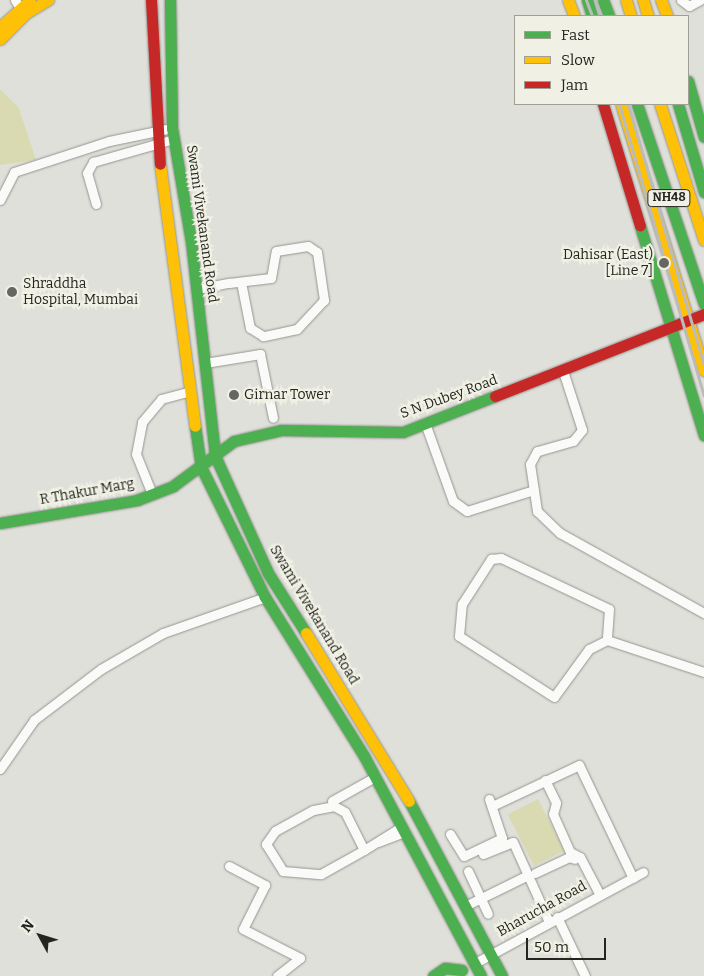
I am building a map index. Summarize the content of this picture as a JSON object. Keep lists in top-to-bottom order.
{
  "streets": {
    "main road": [
      "NH48",
      "Swami Vivekanand Road",
      "S N Dubey Road",
      "R Thakur Marg",
      "Bharucha Road"
    ]
  },
  "crossings": [
    ["Swami Vivekanand Road", "S N Dubey Road"],
    ["Swami Vivekanand Road", "Bharucha Road"],
    ["S N Dubey Road", "R Thakur Marg"]
  ],
  "places": ["Dahisar (East) [Line 7]", "Shraddha Hospital, Mumbai", "Girnar Tower"],
  "legend": ["Fast", "Slow", "Jam"],
  "scale_bar": "50 m",
  "north": "top left"
}
